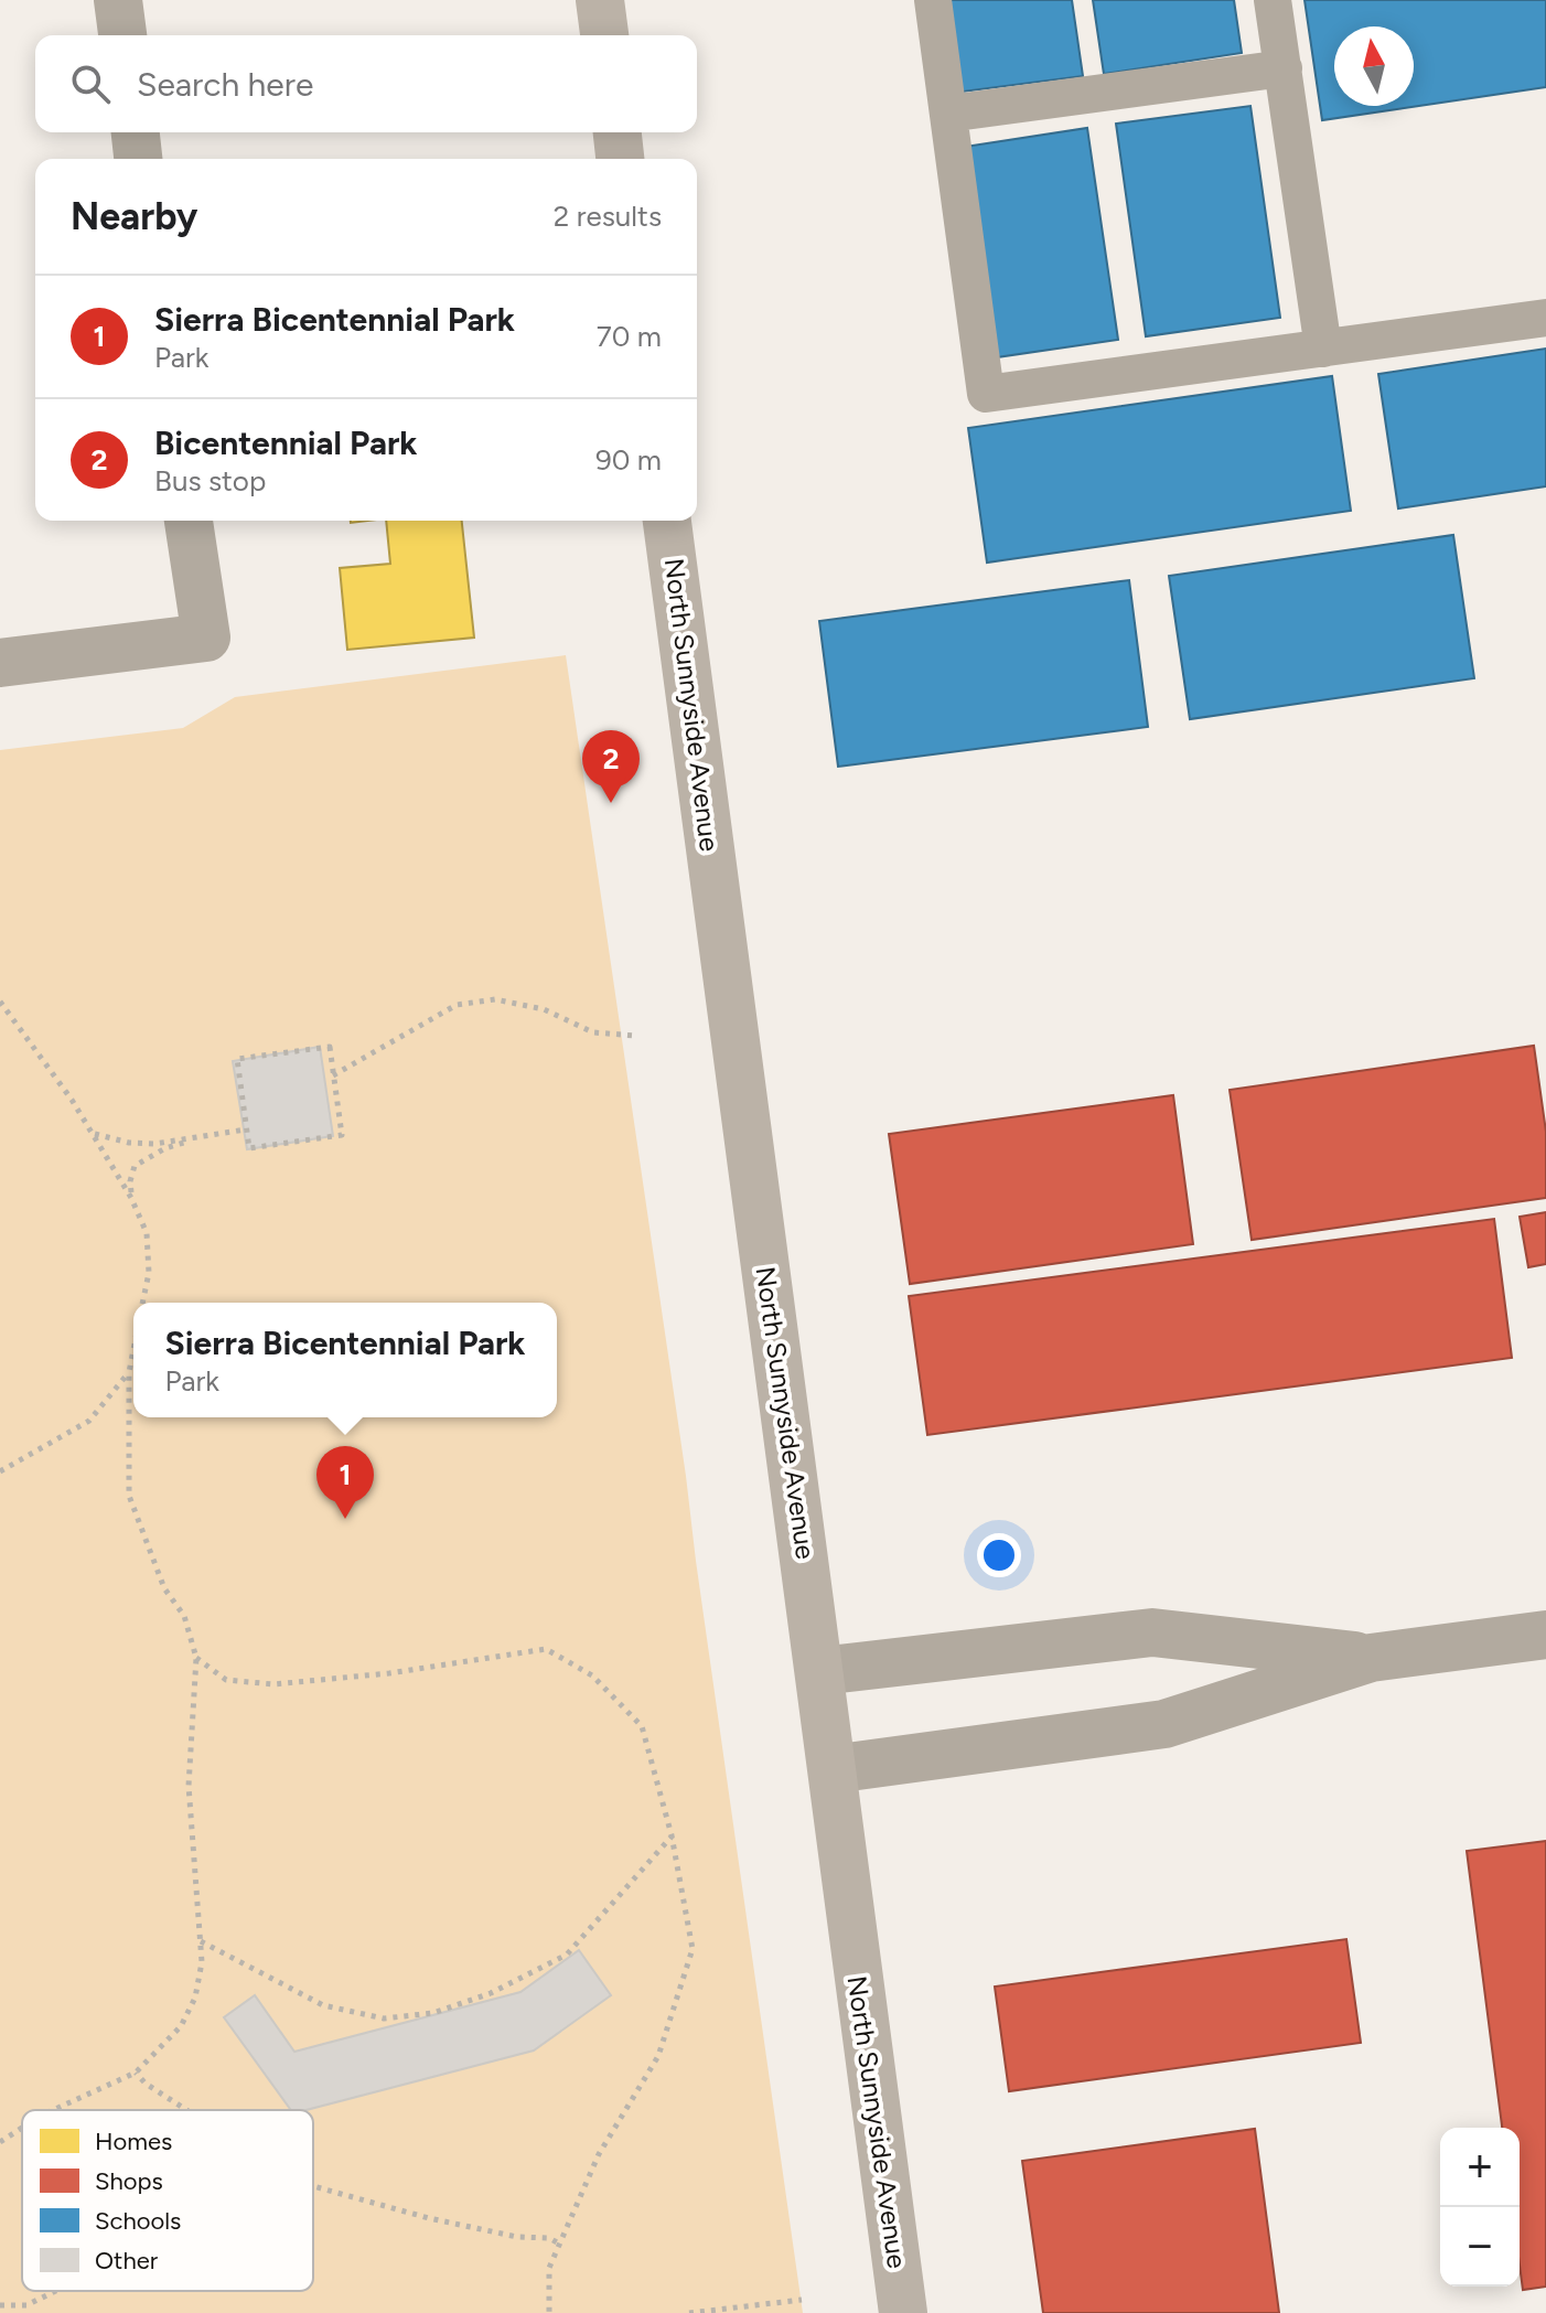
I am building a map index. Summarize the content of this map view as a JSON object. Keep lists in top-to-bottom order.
{
  "streets": {
    "main road": ["North Sunnyside Avenue"]
  },
  "legend": [
    "Homes",
    "Shops",
    "Schools",
    "Other"
  ],
  "north": "top",
  "page": {
    "search": "Search here",
    "heading": ["Nearby", "2 results"],
    "list": [
      {
        "mark": "1",
        "name": "Sierra Bicentennial Park",
        "note": "Park",
        "value": "70 m"
      },
      {
        "mark": "2",
        "name": "Bicentennial Park",
        "note": "Bus stop",
        "value": "90 m"
      }
    ],
    "pins": ["2", "1"],
    "popup": ["Sierra Bicentennial Park", "Park"],
    "map_buttons": ["+", "−"]
  }
}
